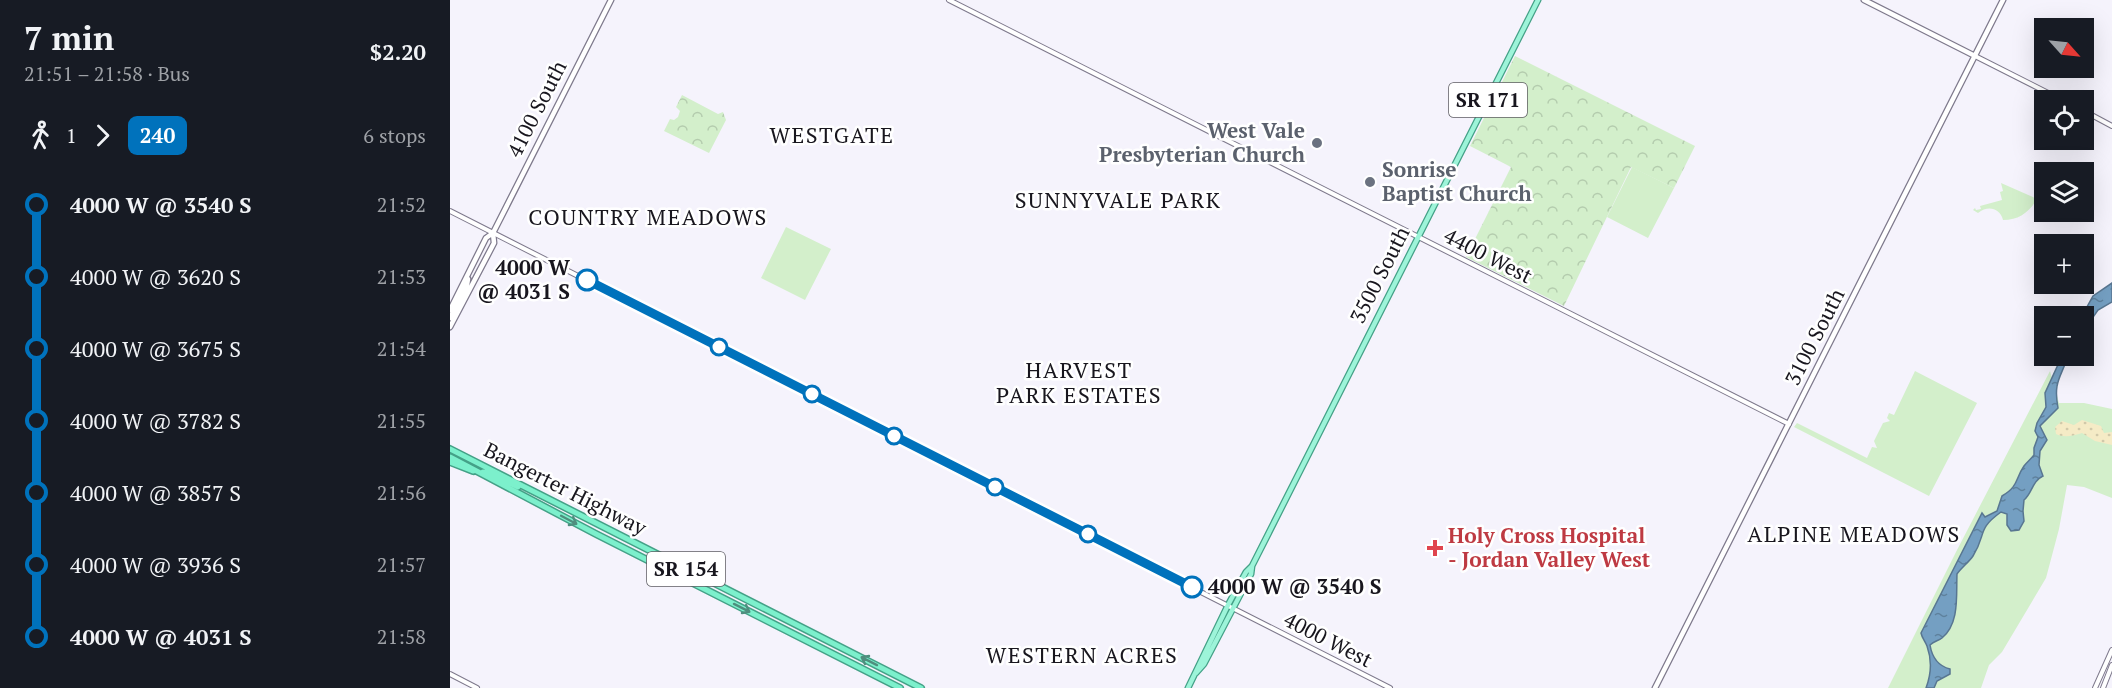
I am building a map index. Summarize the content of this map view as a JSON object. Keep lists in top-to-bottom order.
{
  "streets": {
    "highway": ["Bangerter Highway", "SR 154"],
    "main road": [
      "SR 171",
      "4100 South",
      "3500 South",
      "3100 South"
    ],
    "street": ["4400 West", "4000 West"]
  },
  "crossings": [
    ["4100 South", "4000 West"],
    ["4400 West", "3500 South"],
    ["4400 West", "3100 South"],
    ["3500 South", "4000 West"]
  ],
  "districts": [
    "WESTGATE",
    "SUNNYVALE PARK",
    "COUNTRY MEADOWS",
    "HARVEST PARK ESTATES",
    "ALPINE MEADOWS",
    "WESTERN ACRES"
  ],
  "places": {
    "other": [
      "West Vale Presbyterian Church",
      "Sonrise Baptist Church",
      "4000 W @ 4031 S",
      "4000 W @ 3540 S"
    ],
    "health": ["Holy Cross Hospital - Jordan Valley West"]
  },
  "lines": ["bus line 240"],
  "north": "bottom right",
  "page": {
    "heading": ["7 min", "21:51 – 21:58 · Bus", "$2.20"],
    "map_buttons": ["+", "−"],
    "legs": ["1", "240", "6 stops"],
    "list": [
      {
        "name": "4000 W @ 3540 S",
        "value": "21:52"
      },
      {
        "name": "4000 W @ 3620 S",
        "value": "21:53"
      },
      {
        "name": "4000 W @ 3675 S",
        "value": "21:54"
      },
      {
        "name": "4000 W @ 3782 S",
        "value": "21:55"
      },
      {
        "name": "4000 W @ 3857 S",
        "value": "21:56"
      },
      {
        "name": "4000 W @ 3936 S",
        "value": "21:57"
      },
      {
        "name": "4000 W @ 4031 S",
        "value": "21:58"
      }
    ]
  }
}
